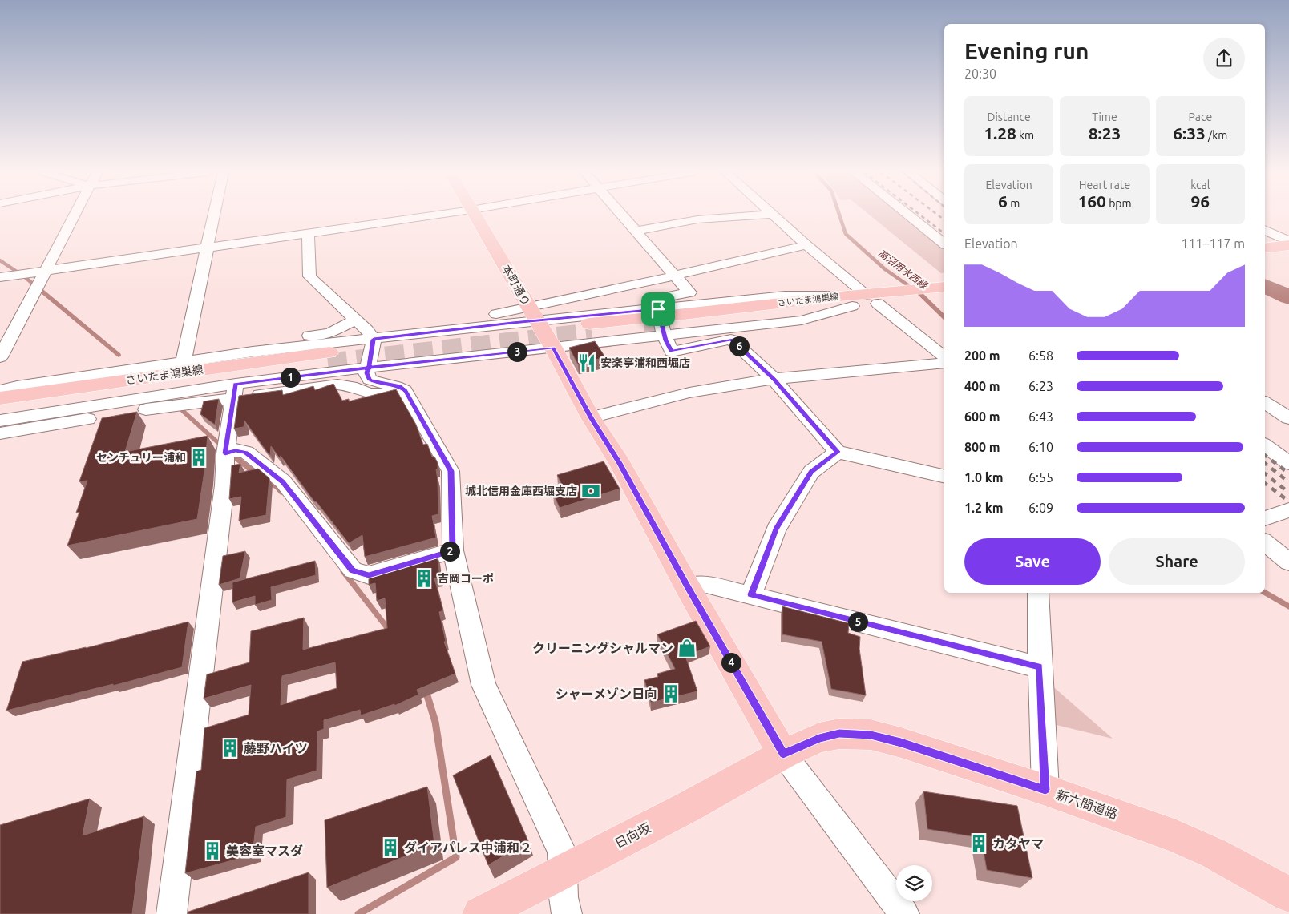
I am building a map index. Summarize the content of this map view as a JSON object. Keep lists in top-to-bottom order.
{
  "streets": {
    "main road": [
      "本町通り",
      "さいたま鴻巣線",
      "新六間道路",
      "日向坂"
    ]
  },
  "crossings": [
    ["本町通り", "新六間道路"],
    ["本町通り", "日向坂"],
    ["新六間道路", "日向坂"]
  ],
  "water": ["高沼用水西縁"],
  "places": {
    "restaurant": ["安楽亭浦和西堀店"],
    "building": [
      "センチュリー浦和",
      "吉岡コーポ",
      "シャーメゾン日向",
      "藤野ハイツ",
      "カタヤマ",
      "ダイアパレス中浦和２",
      "美容室マスダ"
    ],
    "bank": ["城北信用金庫西堀支店"],
    "shop": ["クリーニングシャルマン"]
  },
  "page": {
    "heading": ["Evening run", "20:30"],
    "stats": [
      ["Distance", "1.28 km"],
      ["Time", "8:23"],
      ["Pace", "6:33 /km"],
      ["Elevation", "6 m"],
      ["Heart rate", "160 bpm"],
      ["kcal", "96"]
    ],
    "chart": ["Elevation", "111–117 m"],
    "pins": [
      "6",
      "3",
      "1",
      "2",
      "5",
      "4"
    ],
    "list": [
      {
        "name": "200 m",
        "note": "6:58"
      },
      {
        "name": "400 m",
        "note": "6:23"
      },
      {
        "name": "600 m",
        "note": "6:43"
      },
      {
        "name": "800 m",
        "note": "6:10"
      },
      {
        "name": "1.0 km",
        "note": "6:55"
      },
      {
        "name": "1.2 km",
        "note": "6:09"
      }
    ],
    "buttons": ["Save", "Share"]
  }
}
